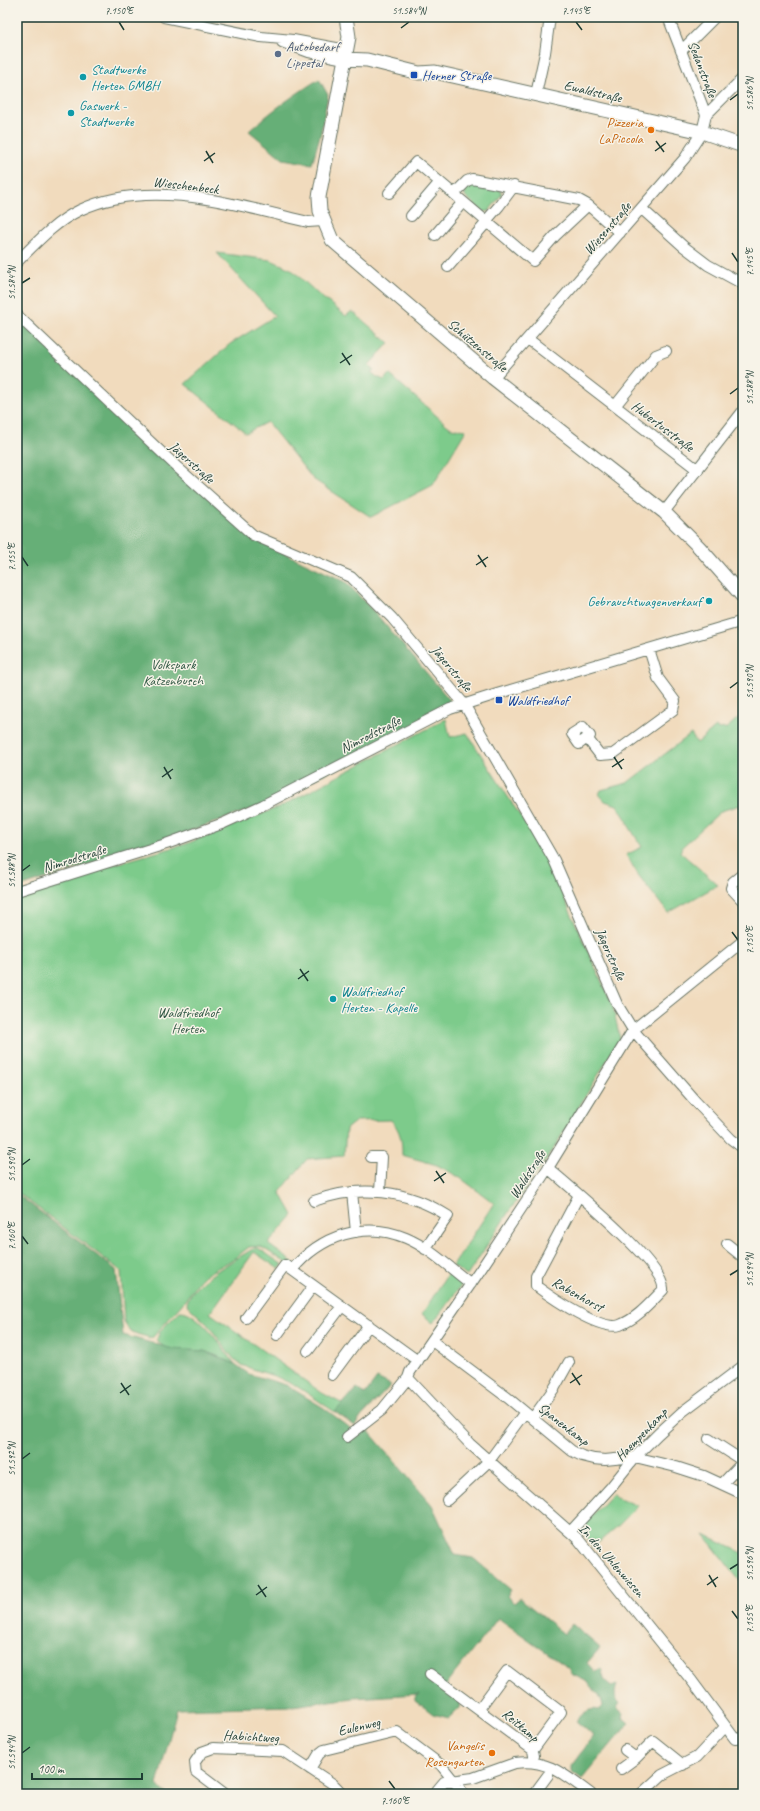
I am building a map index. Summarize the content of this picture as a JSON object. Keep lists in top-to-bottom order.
{
  "streets": {
    "main road": ["Ewaldstraße", "Schützenstraße"],
    "street": [
      "Sedanstraße",
      "Wieschenbeck",
      "Wiesenstraße",
      "Hubertusstraße",
      "Jägerstraße",
      "Nimrodstraße",
      "Waldstraße",
      "Rabenhorst",
      "Spanenkamp",
      "Haempenkamp",
      "In den Uhlenwiesen",
      "Reitkamp",
      "Eulenweg",
      "Habichtweg"
    ]
  },
  "crossings": [
    ["Sedanstraße", "Ewaldstraße"],
    ["Sedanstraße", "Wiesenstraße"],
    ["Ewaldstraße", "Wiesenstraße"],
    ["Ewaldstraße", "Schützenstraße"],
    ["Wieschenbeck", "Schützenstraße"],
    ["Wiesenstraße", "Schützenstraße"],
    ["Jägerstraße", "Nimrodstraße"],
    ["Jägerstraße", "Waldstraße"],
    ["Waldstraße", "Rabenhorst"],
    ["Waldstraße", "Spanenkamp"],
    ["Waldstraße", "In den Uhlenwiesen"],
    ["Spanenkamp", "Haempenkamp"],
    ["Haempenkamp", "In den Uhlenwiesen"],
    ["Eulenweg", "Habichtweg"]
  ],
  "parks": ["Volkspark Katzenbusch", "Waldfriedhof Herten"],
  "places": {
    "other": [
      "Autobedarf Lippetal",
      "Stadtwerke Herten GMBH",
      "Gaswerk - Stadtwerke",
      "Pizzeria LaPiccola",
      "Gebrauchtwagenverkauf",
      "Waldfriedhof Herten - Kapelle",
      "Vangelis Rosengarten"
    ],
    "transit": ["Herner Straße", "Waldfriedhof"]
  },
  "scale_bar": "100 m",
  "coordinates": [
    "7.150°E",
    "51.584°N",
    "7.145°E",
    "51.586°N",
    "51.588°N",
    "7.155°E",
    "51.590°N",
    "7.160°E",
    "51.594°N",
    "51.592°N",
    "51.596°N"
  ]
}
